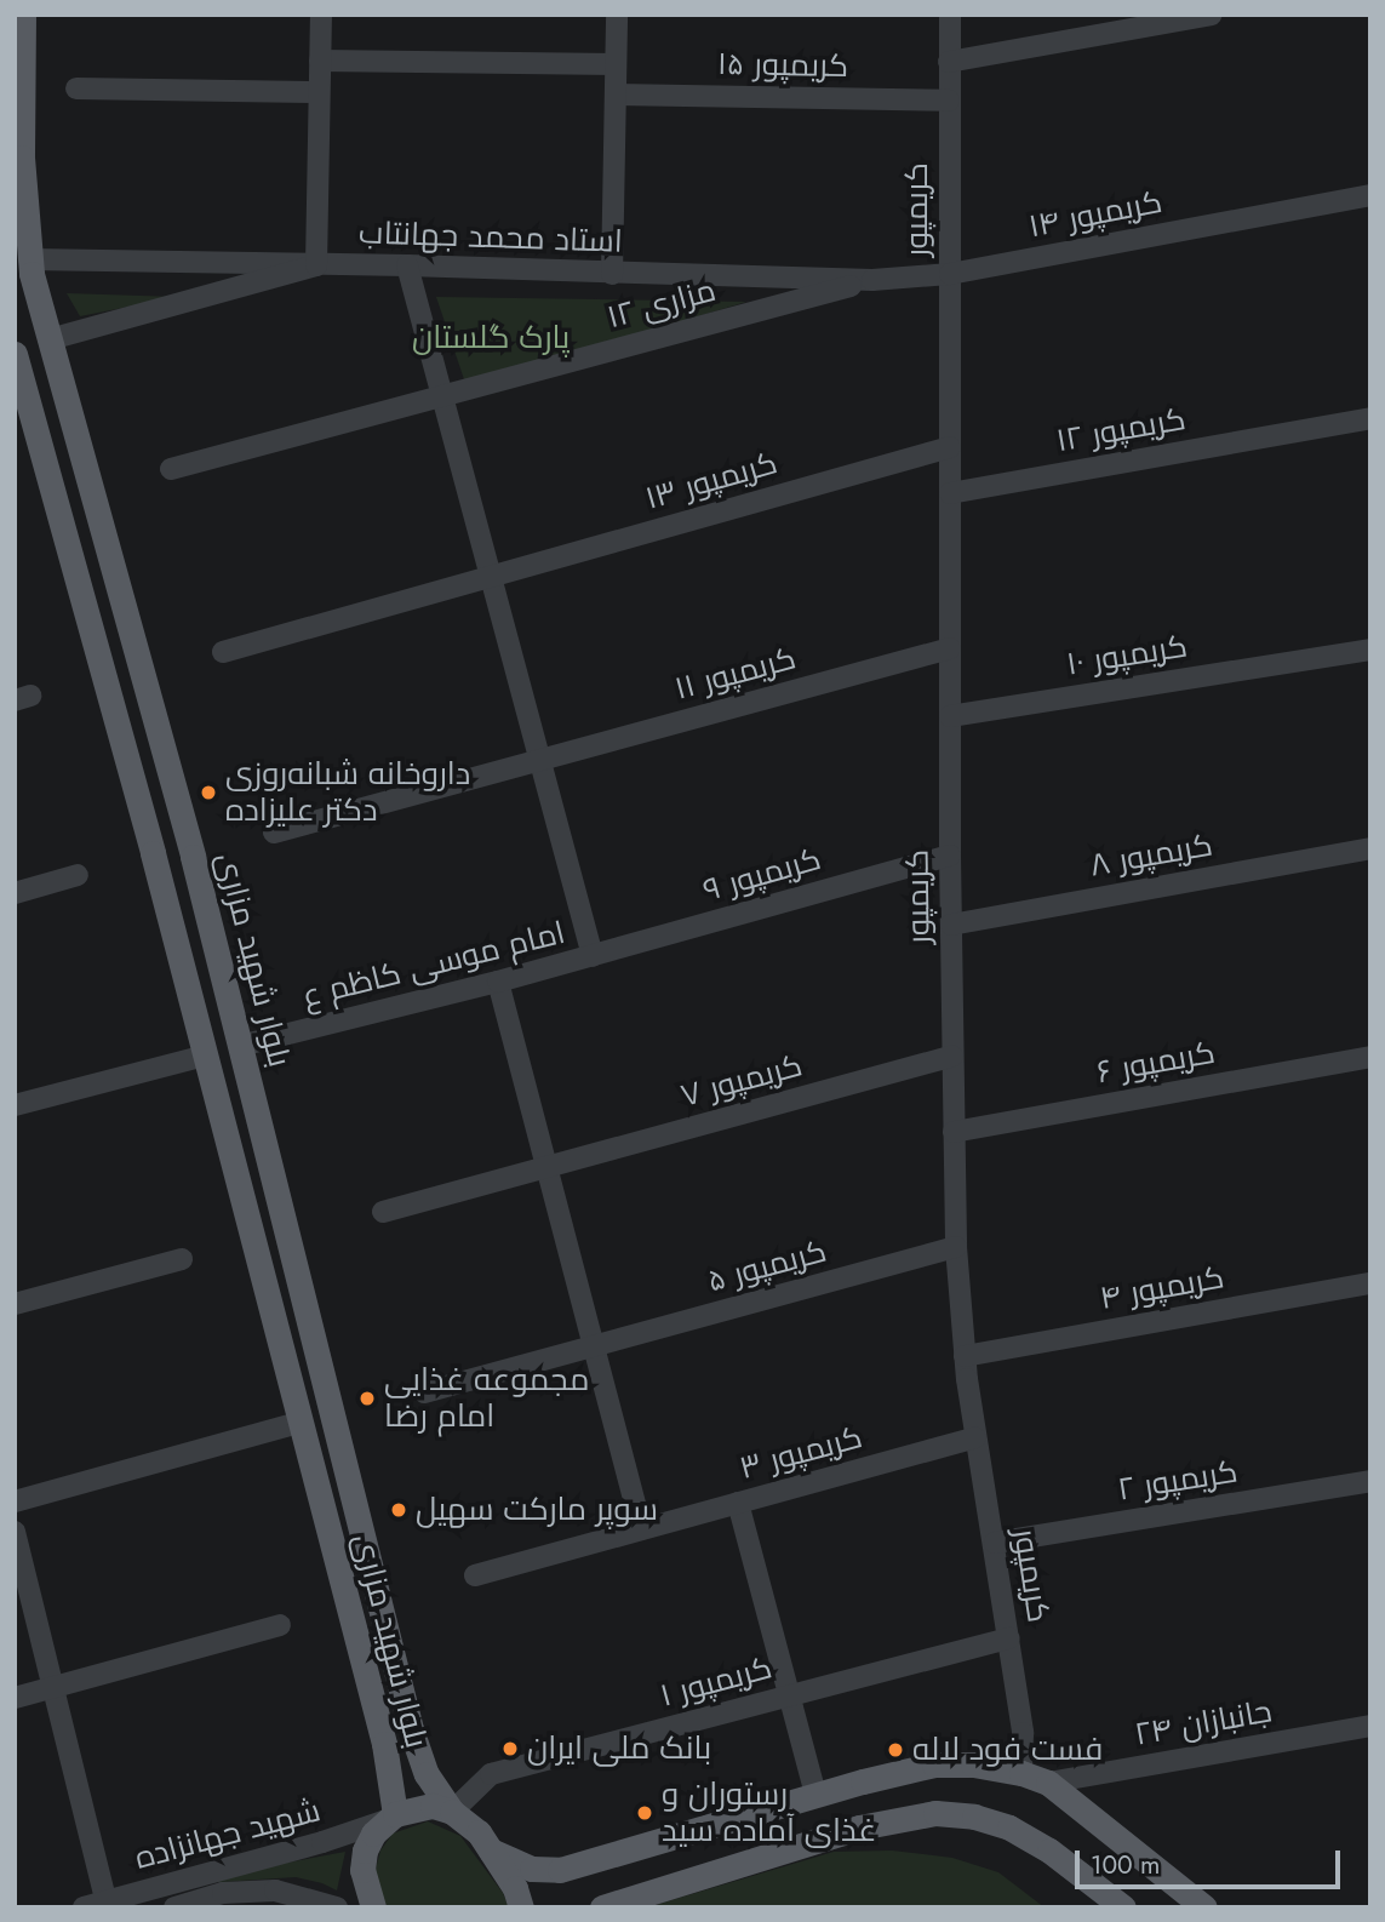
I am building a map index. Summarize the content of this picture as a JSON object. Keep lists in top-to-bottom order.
{
  "streets": {
    "main road": ["بلوار شهید مزاری"],
    "street": [
      "کریمپور ۱۵",
      "کریمپور",
      "کریمپور ۱۴",
      "استاد محمد جهانتاب",
      "مزاری ۱۲",
      "کریمپور ۱۲",
      "کریمپور ۱۳",
      "کریمپور ۱۰",
      "کریمپور ۱۱",
      "کریمپور ۸",
      "کریمپور ۹",
      "امام موسی کاظم ع",
      "کریمپور ۶",
      "کریمپور ۷",
      "کریمپور ۵",
      "کریمپور ۴",
      "کریمپور ۳",
      "کریمپور ۲",
      "کریمپور ۱",
      "جانبازان ۲۴",
      "شهید جهانزاده"
    ]
  },
  "crossings": [
    ["کریمپور ۱۵", "کریمپور"],
    ["کریمپور", "کریمپور ۱۴"],
    ["کریمپور", "استاد محمد جهانتاب"],
    ["کریمپور", "کریمپور ۱۲"],
    ["کریمپور", "کریمپور ۱۳"],
    ["کریمپور", "کریمپور ۱۰"],
    ["کریمپور", "کریمپور ۱۱"],
    ["کریمپور", "کریمپور ۸"],
    ["کریمپور", "کریمپور ۹"],
    ["کریمپور", "کریمپور ۶"],
    ["کریمپور", "کریمپور ۷"],
    ["کریمپور", "کریمپور ۵"],
    ["کریمپور", "کریمپور ۴"],
    ["کریمپور", "کریمپور ۳"],
    ["کریمپور", "کریمپور ۲"],
    ["کریمپور", "کریمپور ۱"],
    ["کریمپور ۱۴", "استاد محمد جهانتاب"],
    ["استاد محمد جهانتاب", "مزاری ۱۲"],
    ["استاد محمد جهانتاب", "بلوار شهید مزاری"],
    ["کریمپور ۹", "امام موسی کاظم ع"],
    ["بلوار شهید مزاری", "امام موسی کاظم ع"],
    ["بلوار شهید مزاری", "کریمپور ۱"],
    ["بلوار شهید مزاری", "شهید جهانزاده"]
  ],
  "parks": ["پارک گلستان"],
  "places": [
    "داروخانه شبانه‌روزی دکتر علیزاده",
    "مجموعه غذایی امام رضا",
    "سوپر مارکت سهیل",
    "بانک ملی ایران",
    "فست فود لاله",
    "رستوران و غذای آماده سید"
  ],
  "scale_bar": "100 m"
}
